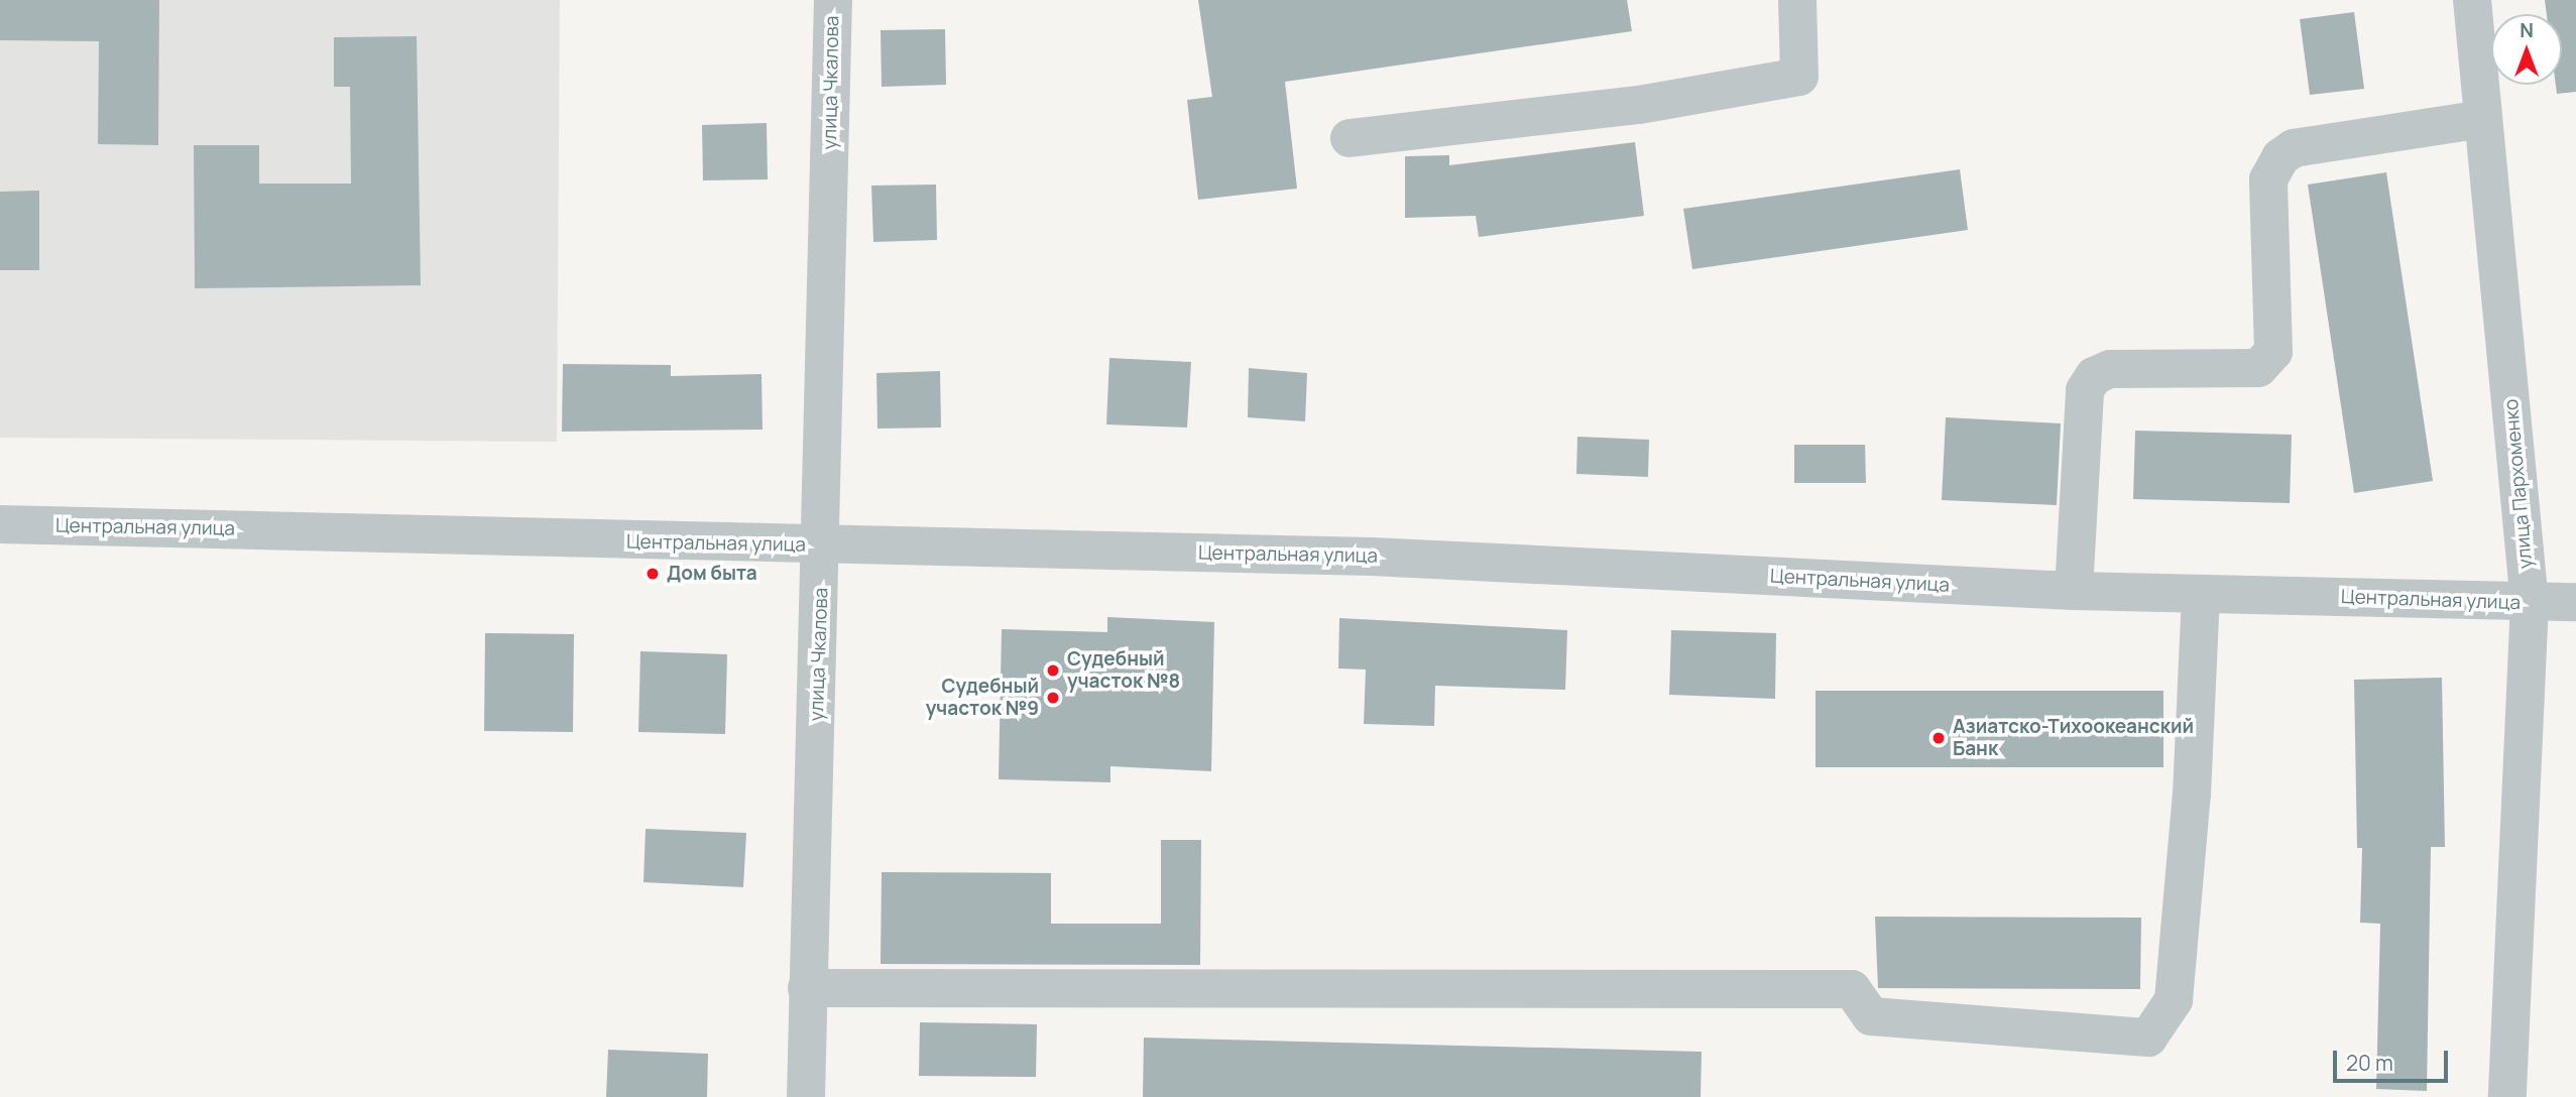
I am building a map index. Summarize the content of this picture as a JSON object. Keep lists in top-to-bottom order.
{
  "streets": {
    "street": ["улица Чкалова", "улица Пархоменко", "Центральная улица"]
  },
  "crossings": [
    ["улица Чкалова", "Центральная улица"],
    ["улица Пархоменко", "Центральная улица"]
  ],
  "places": [
    "Дом быта",
    "Судебный участок №8",
    "Судебный участок №9",
    "Азиатско-Тихоокеанский Банк"
  ],
  "scale_bar": "20 m",
  "north": "top"
}
